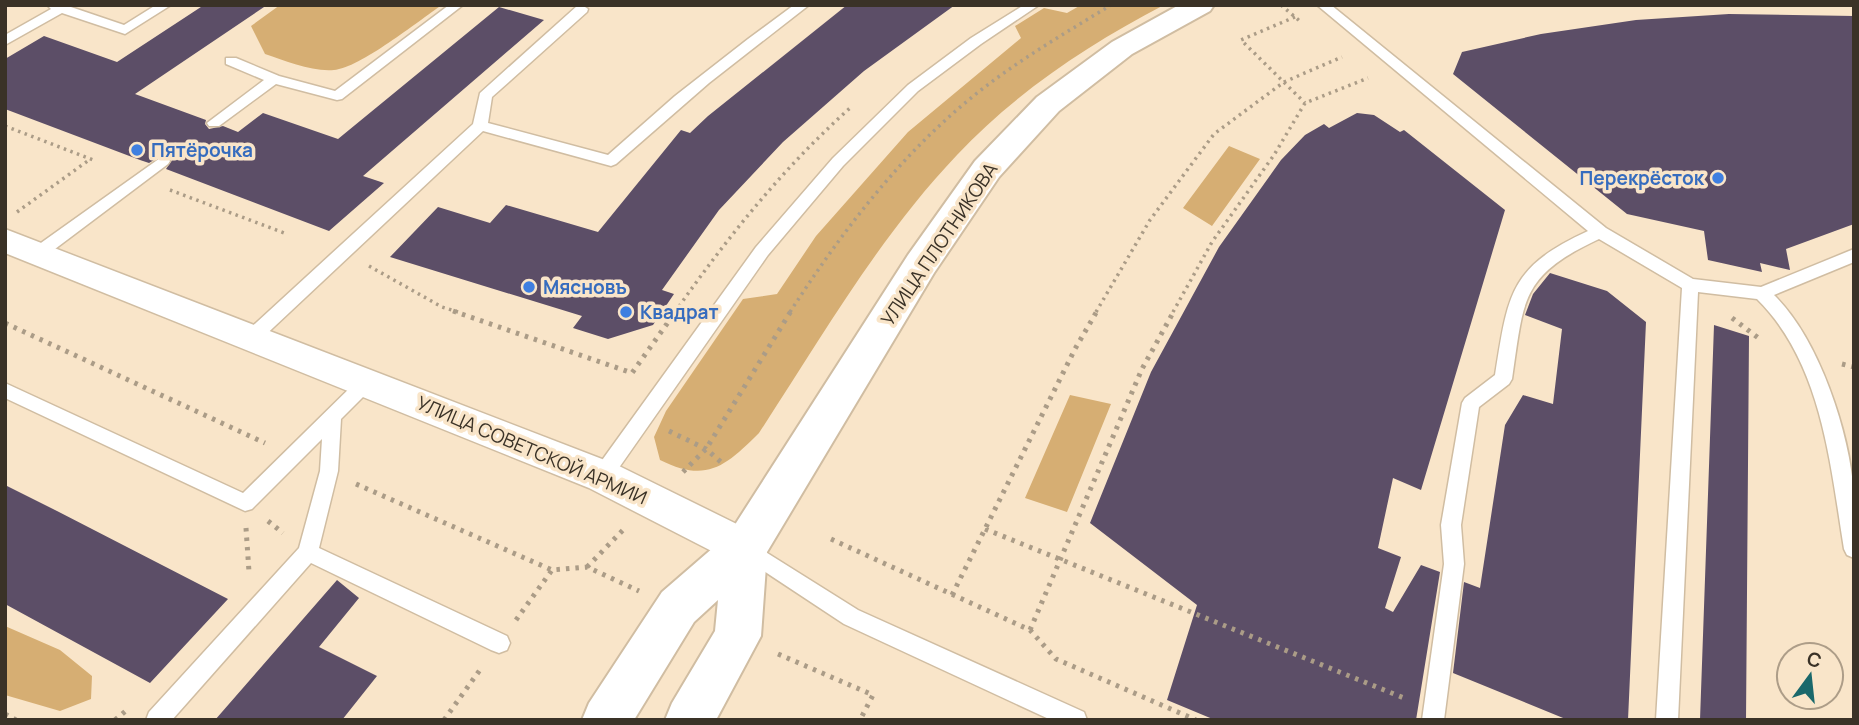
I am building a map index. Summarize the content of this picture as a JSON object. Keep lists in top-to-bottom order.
{
  "streets": {
    "main road": ["УЛИЦА ПЛОТНИКОВА"],
    "street": ["УЛИЦА СОВЕТСКОЙ АРМИИ"]
  },
  "crossings": [
    ["УЛИЦА ПЛОТНИКОВА", "УЛИЦА СОВЕТСКОЙ АРМИИ"]
  ],
  "places": [
    "Пятёрочка",
    "Перекрёсток",
    "Мясновъ",
    "Квадрат"
  ],
  "north": "top"
}
